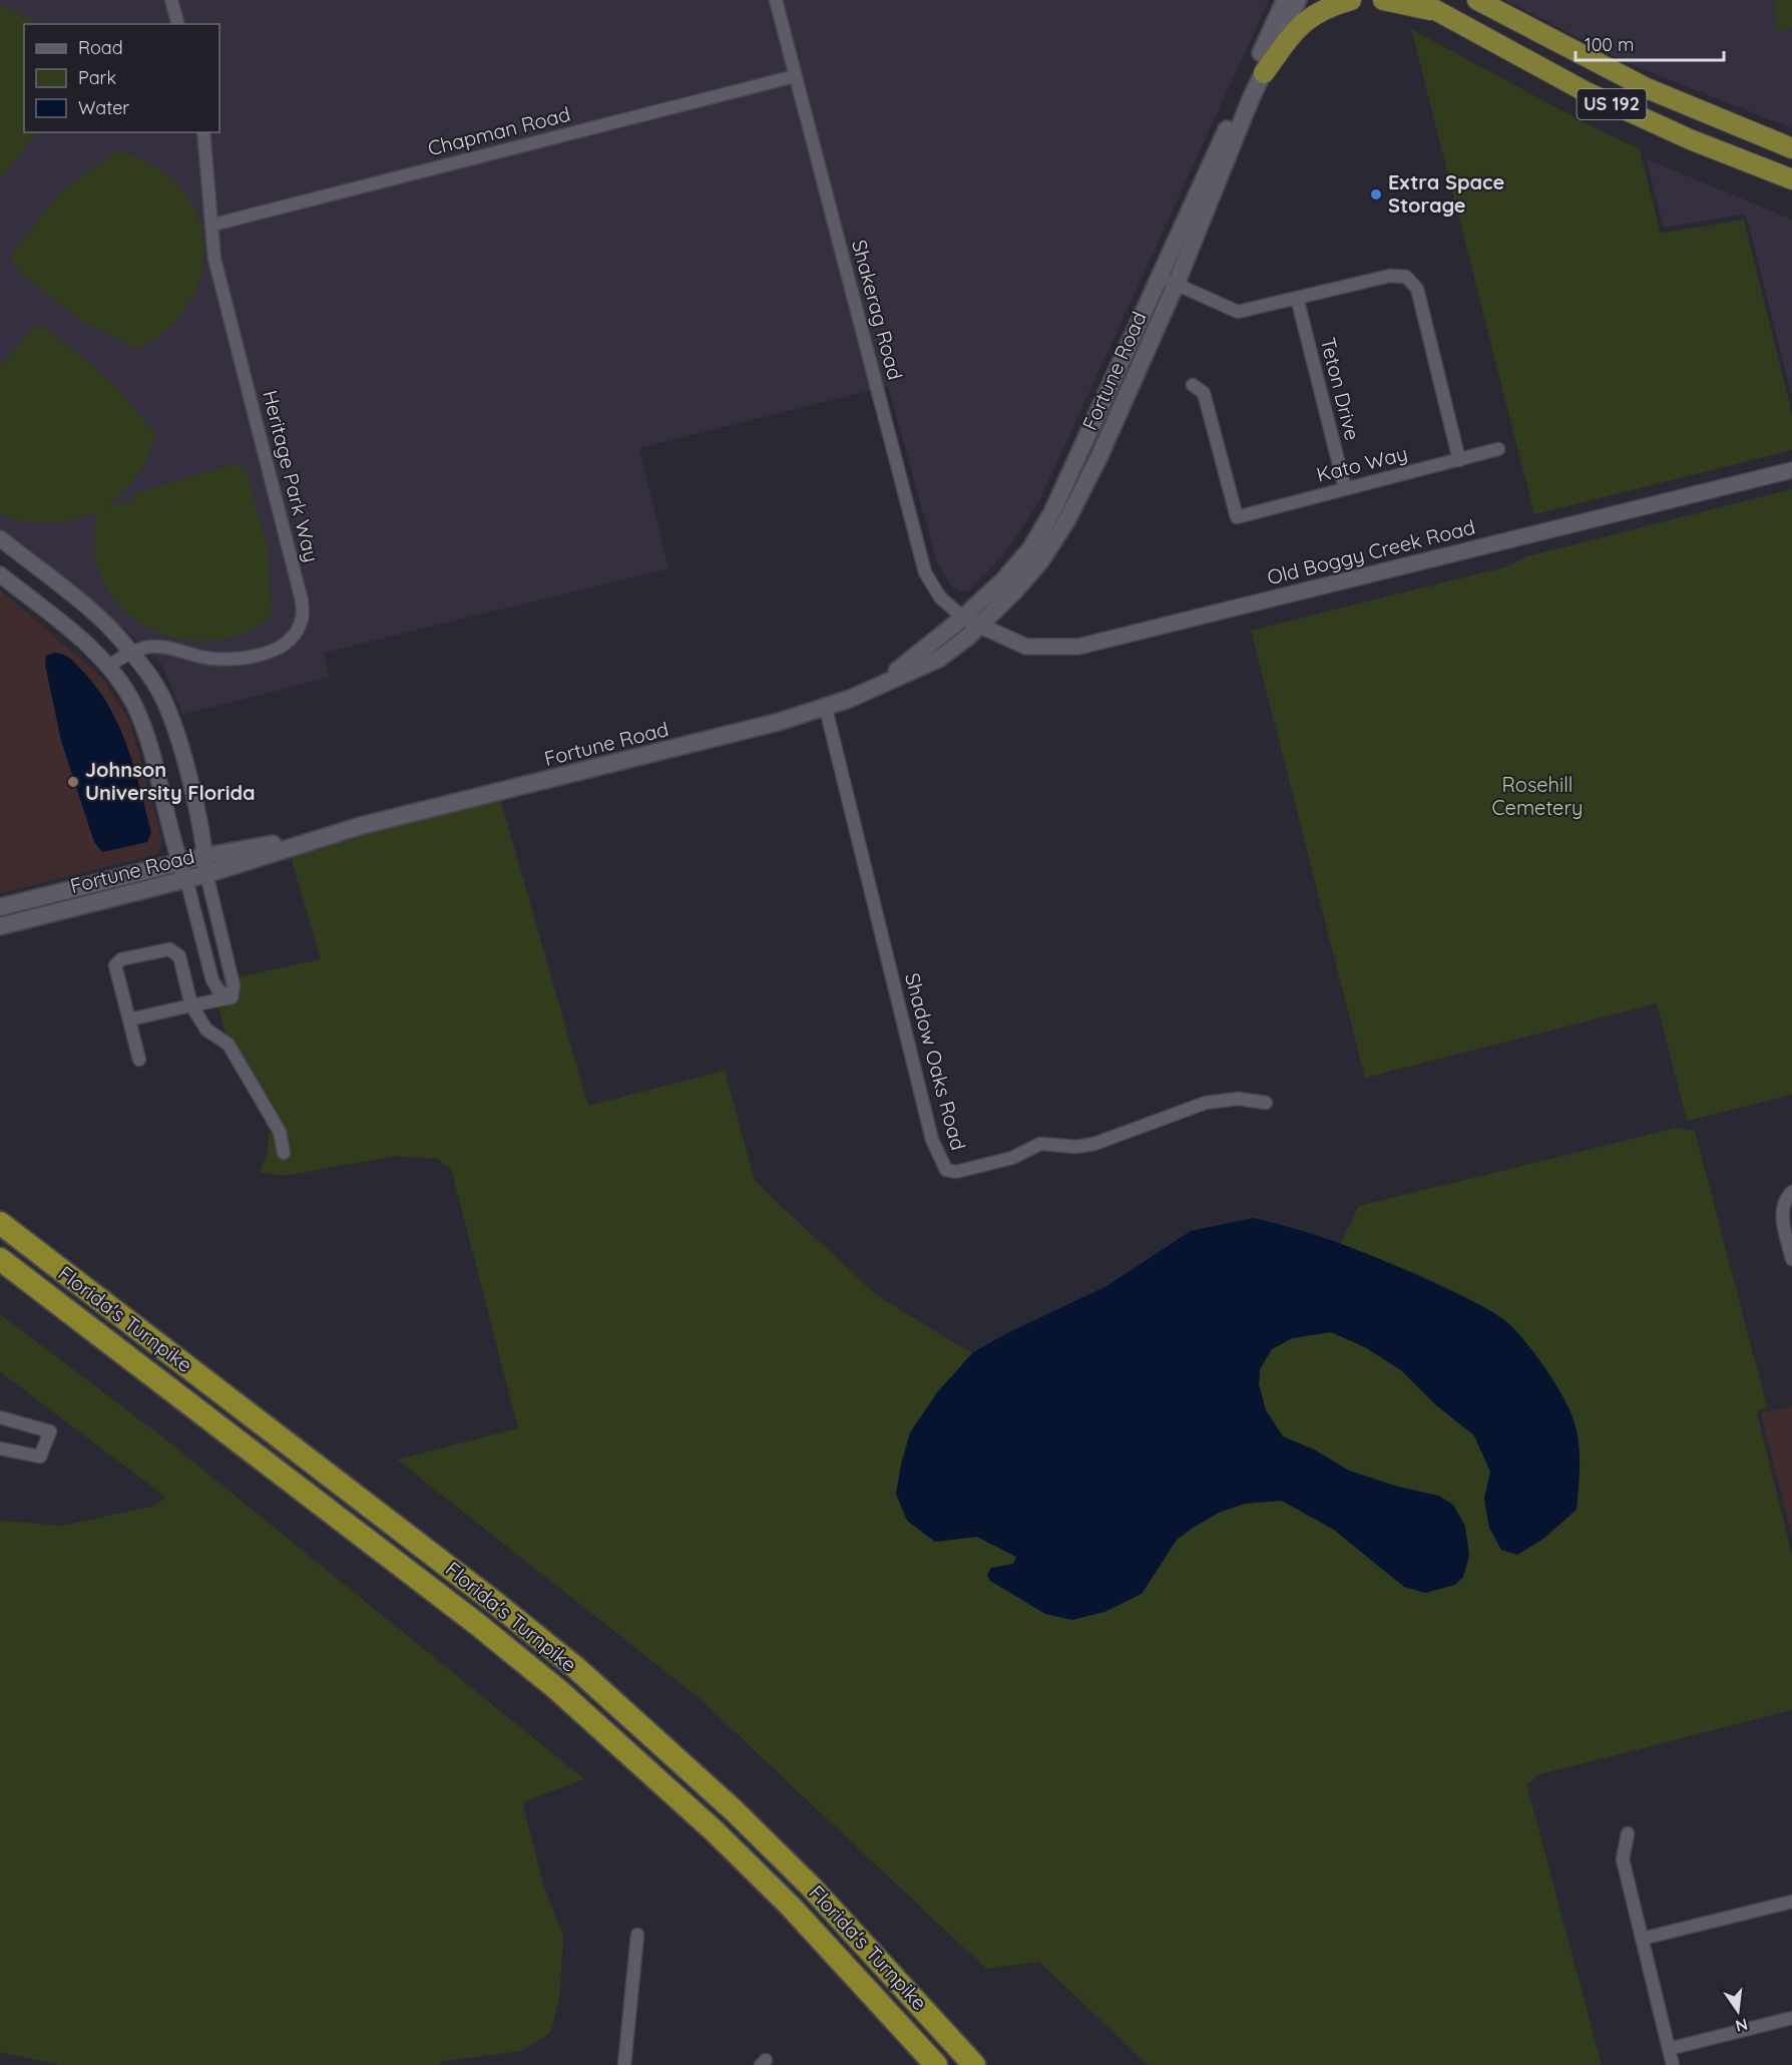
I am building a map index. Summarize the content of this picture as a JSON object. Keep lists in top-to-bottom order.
{
  "streets": {
    "highway": ["US 192", "Florida's Turnpike"],
    "main road": ["Fortune Road"],
    "street": [
      "Chapman Road",
      "Shakerag Road",
      "Teton Drive",
      "Kato Way",
      "Heritage Park Way",
      "Old Boggy Creek Road",
      "Shadow Oaks Road"
    ]
  },
  "crossings": [
    ["Chapman Road", "Shakerag Road"],
    ["Chapman Road", "Heritage Park Way"],
    ["Shakerag Road", "Fortune Road"],
    ["Shakerag Road", "Old Boggy Creek Road"],
    ["Fortune Road", "Old Boggy Creek Road"],
    ["Fortune Road", "Shadow Oaks Road"],
    ["Teton Drive", "Kato Way"]
  ],
  "parks": ["Rosehill Cemetery"],
  "places": ["Extra Space Storage", "Johnson University Florida"],
  "legend": ["Road", "Park", "Water"],
  "scale_bar": "100 m",
  "north": "bottom"
}
